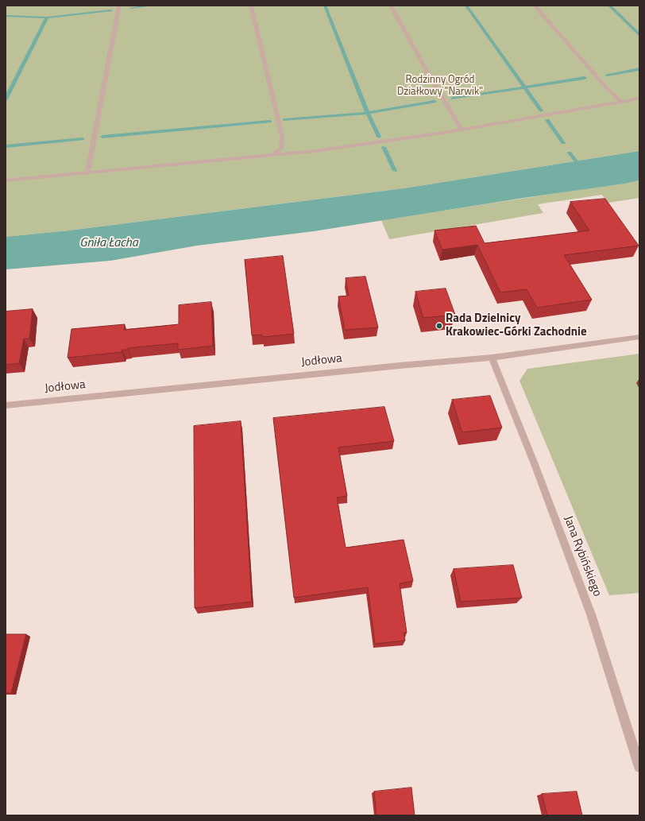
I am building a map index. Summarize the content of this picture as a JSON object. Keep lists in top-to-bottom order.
{
  "streets": {
    "street": ["Jodłowa", "Jana Rybińskiego"]
  },
  "crossings": [
    ["Jodłowa", "Jana Rybińskiego"]
  ],
  "water": ["Gniła Łacha"],
  "parks": ["Rodzinny Ogród Działkowy \"Narwik\""],
  "places": ["Rada Dzielnicy Krakowiec-Górki Zachodnie"]
}
